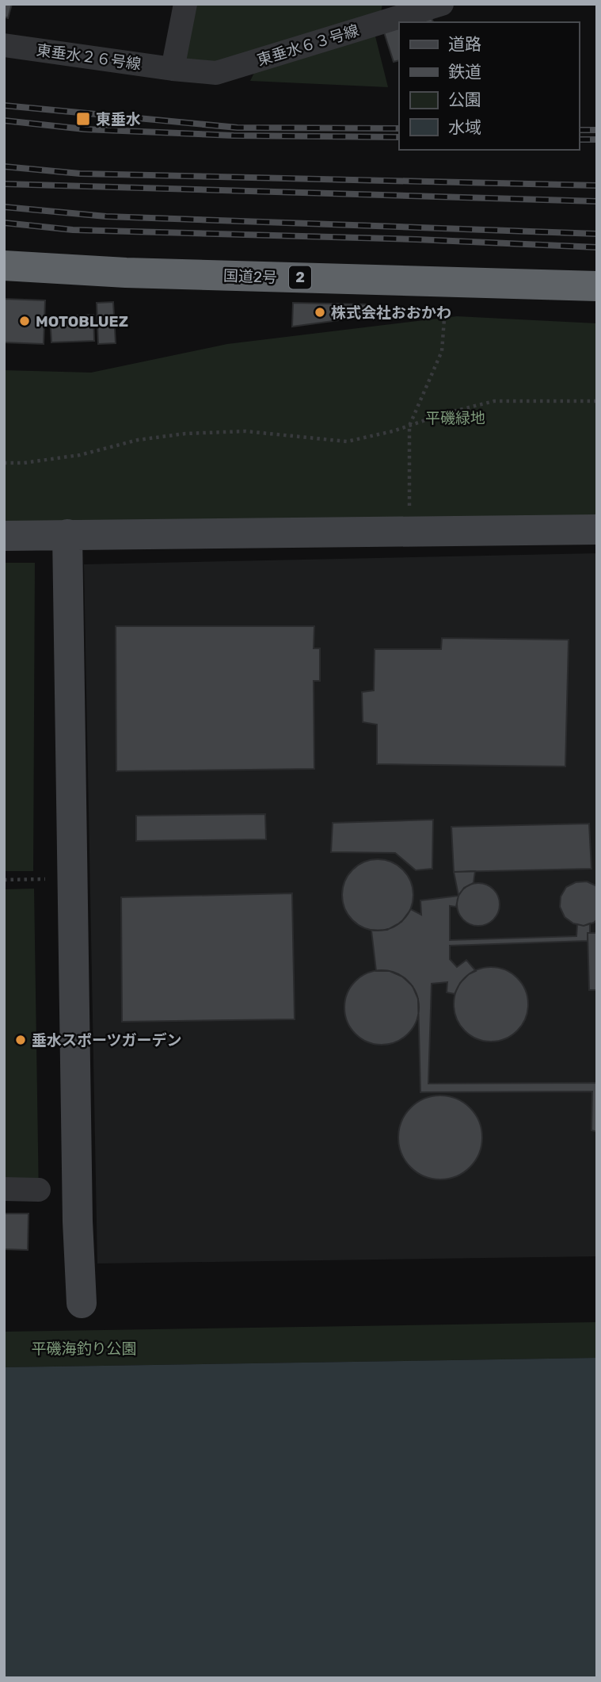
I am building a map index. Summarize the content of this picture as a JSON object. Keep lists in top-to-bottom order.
{
  "streets": {
    "highway": ["国道2号", "2"],
    "street": ["東垂水６３号線", "東垂水２６号線"]
  },
  "crossings": [
    ["東垂水６３号線", "東垂水２６号線"]
  ],
  "parks": ["平磯緑地", "平磯海釣り公園"],
  "places": {
    "transit": ["東垂水"],
    "other": ["株式会社おおかわ", "MOTOBLUEZ", "垂水スポーツガーデン"]
  },
  "legend": [
    "道路",
    "鉄道",
    "公園",
    "水域"
  ]
}
